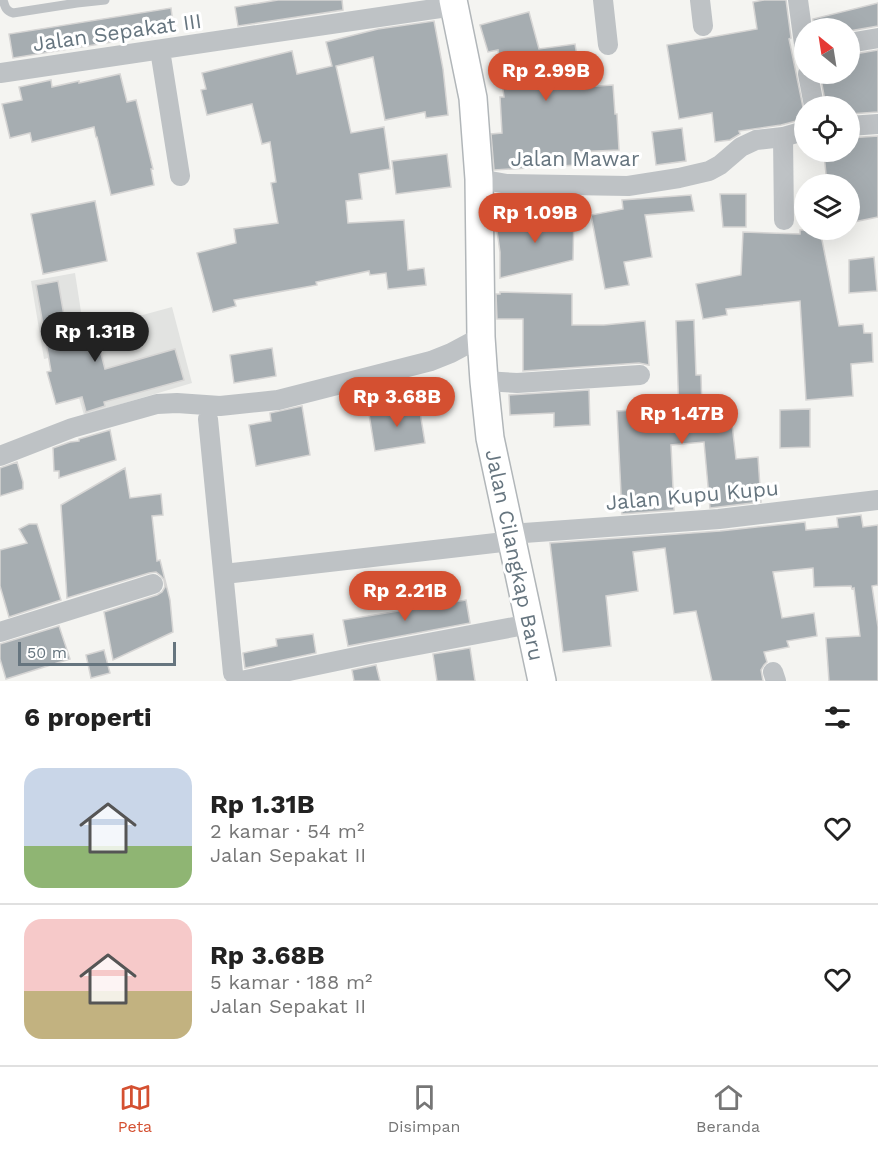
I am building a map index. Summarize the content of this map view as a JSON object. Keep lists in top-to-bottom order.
{
  "streets": {
    "street": [
      "Jalan Sepakat III",
      "Jalan Mawar",
      "Jalan Kupu Kupu",
      "Jalan Cilangkap Baru"
    ]
  },
  "crossings": [
    ["Jalan Sepakat III", "Jalan Cilangkap Baru"],
    ["Jalan Mawar", "Jalan Cilangkap Baru"],
    ["Jalan Kupu Kupu", "Jalan Cilangkap Baru"]
  ],
  "scale_bar": "50 m",
  "north": "top left",
  "page": {
    "price": [
      "Rp 2.99B",
      "Rp 1.09B",
      "Rp 1.31B",
      "Rp 3.68B",
      "Rp 1.47B",
      "Rp 2.21B"
    ],
    "scale": "50 m",
    "heading": "6 properti",
    "list": [
      {
        "name": "Rp 1.31B",
        "note": "2 kamar · 54 m² · Jalan Sepakat II"
      },
      {
        "name": "Rp 3.68B",
        "note": "5 kamar · 188 m² · Jalan Sepakat II"
      }
    ],
    "tabs": ["Peta", "Disimpan", "Beranda"]
  }
}
